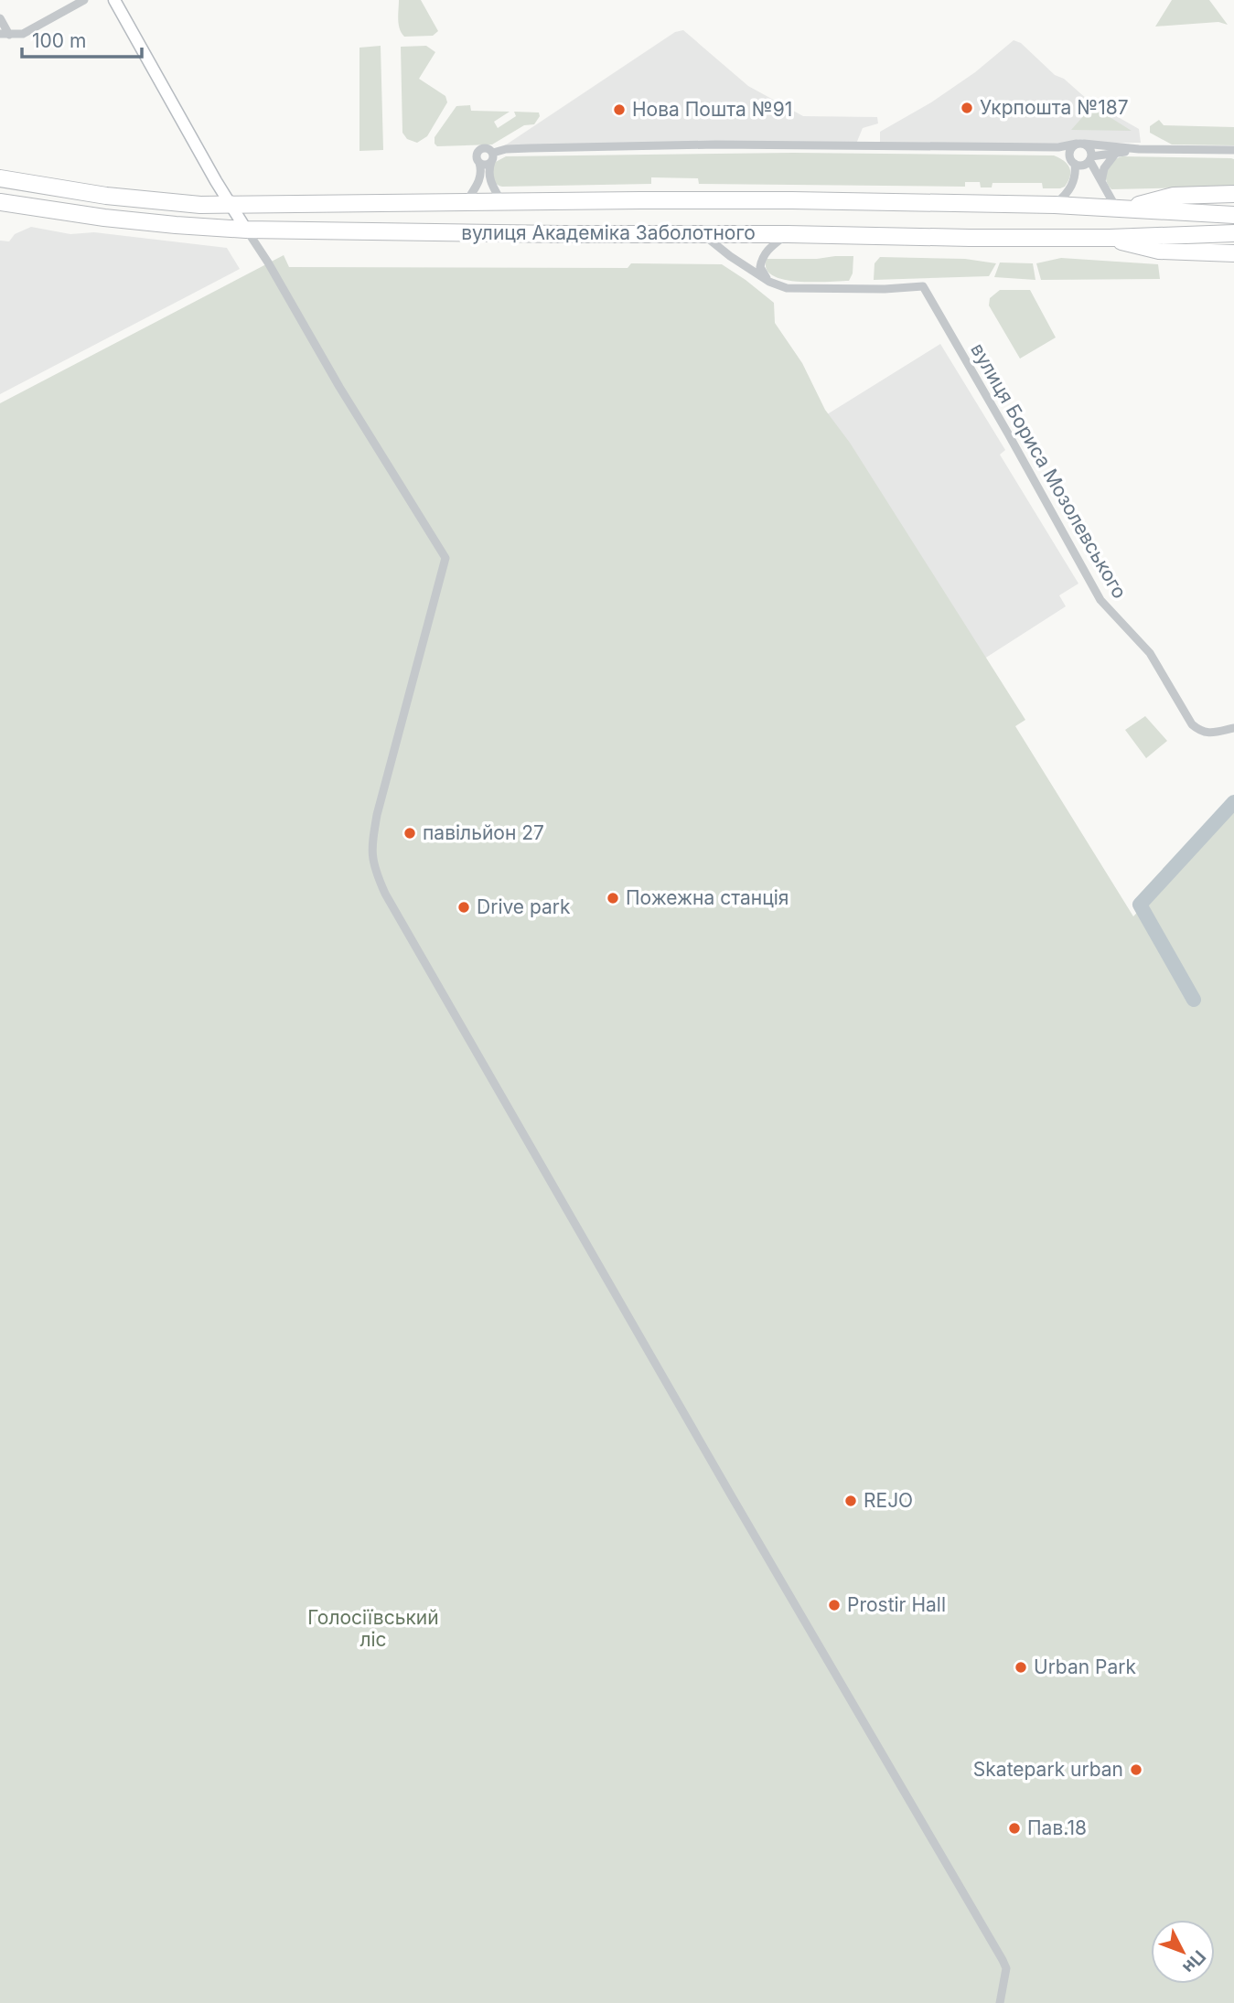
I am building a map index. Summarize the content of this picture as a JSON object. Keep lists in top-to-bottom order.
{
  "streets": {
    "highway": ["вулиця Академіка Заболотного"],
    "street": ["вулиця Бориса Мозолевського"]
  },
  "parks": ["Голосіївський ліс"],
  "places": [
    "Укрпошта №187",
    "Нова Пошта №91",
    "павільйон 27",
    "Пожежна станція",
    "Drive park",
    "REJO",
    "Prostir Hall",
    "Urban Park",
    "Skatepark urban",
    "Пав.18"
  ],
  "scale_bar": "100 m",
  "north": "bottom right"
}
